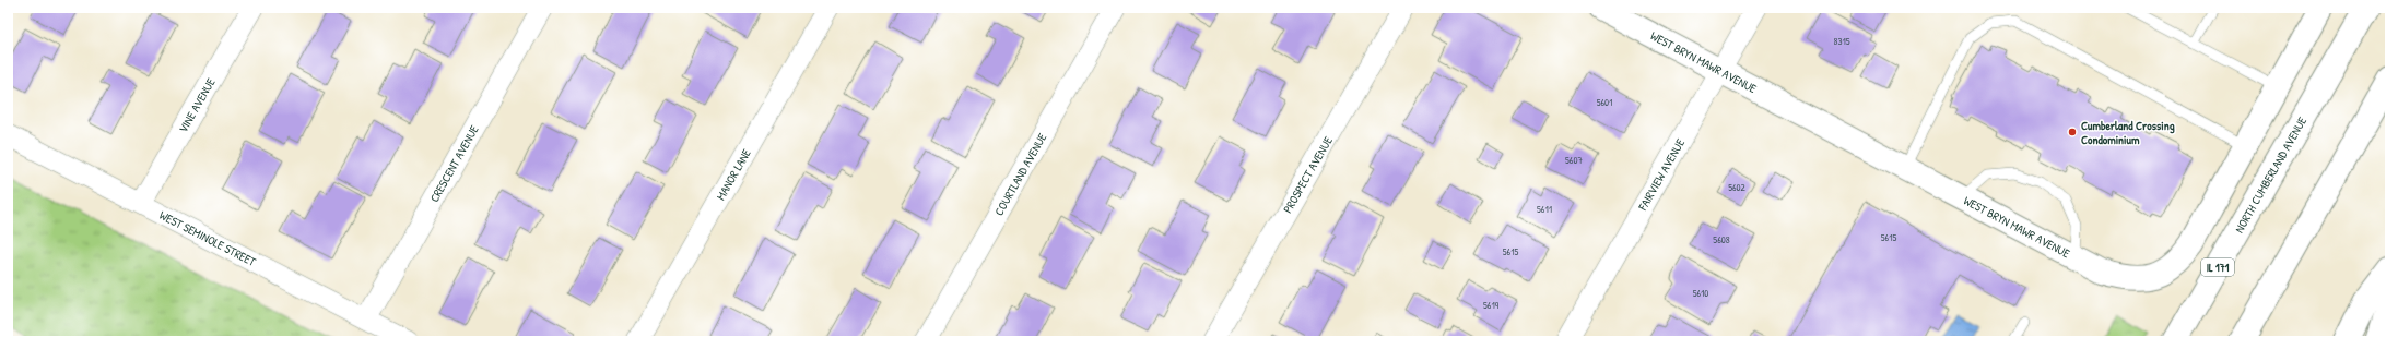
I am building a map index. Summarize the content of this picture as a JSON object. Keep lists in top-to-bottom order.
{
  "streets": {
    "street": [
      "WEST BRYN MAWR AVENUE",
      "VINE AVENUE",
      "CRESCENT AVENUE",
      "MANOR LANE",
      "COURTLAND AVENUE",
      "PROSPECT AVENUE",
      "FAIRVIEW AVENUE",
      "NORTH CUMBERLAND AVENUE",
      "WEST SEMINOLE STREET",
      "IL 171"
    ]
  },
  "crossings": [
    ["WEST BRYN MAWR AVENUE", "FAIRVIEW AVENUE"],
    ["VINE AVENUE", "WEST SEMINOLE STREET"],
    ["CRESCENT AVENUE", "WEST SEMINOLE STREET"]
  ],
  "places": ["Cumberland Crossing Condominium"],
  "house_numbers": [
    "8315",
    "5601",
    "5607",
    "5602",
    "5611",
    "5615",
    "5608",
    "5615",
    "5610",
    "5619"
  ]
}
